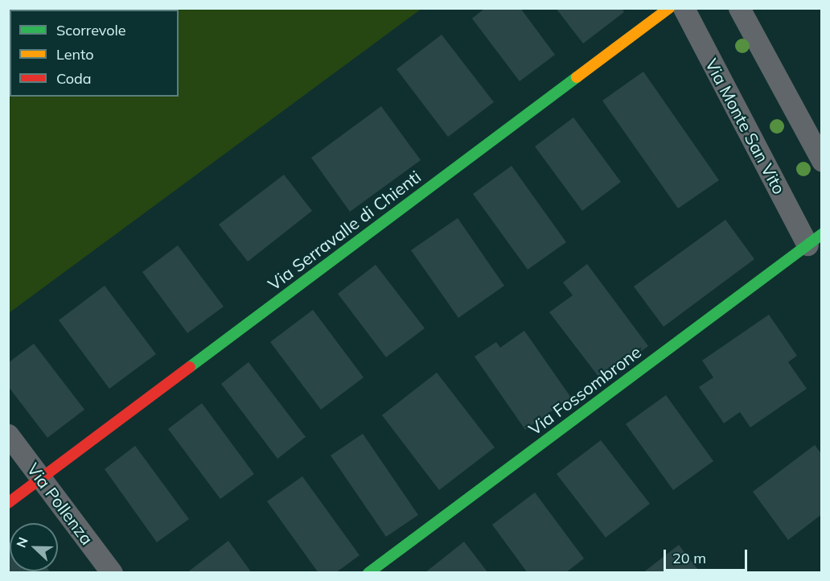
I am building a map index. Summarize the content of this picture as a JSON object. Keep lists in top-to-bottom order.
{
  "streets": {
    "street": [
      "Via Monte San Vito",
      "Via Serravalle di Chienti",
      "Via Fossombrone",
      "Via Pollenza"
    ]
  },
  "crossings": [
    ["Via Monte San Vito", "Via Fossombrone"],
    ["Via Serravalle di Chienti", "Via Pollenza"]
  ],
  "legend": ["Scorrevole", "Lento", "Coda"],
  "scale_bar": "20 m",
  "north": "left"
}
